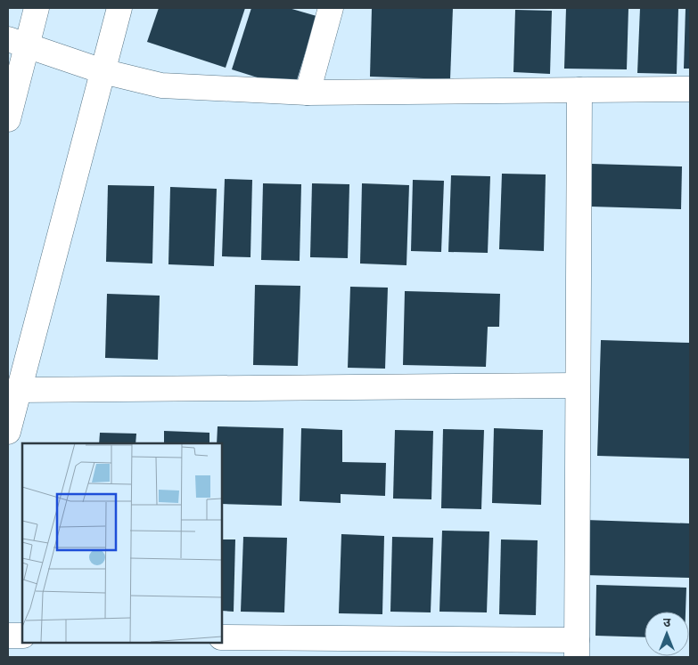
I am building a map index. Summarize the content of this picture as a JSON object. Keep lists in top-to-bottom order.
{
  "north": "top"
}
